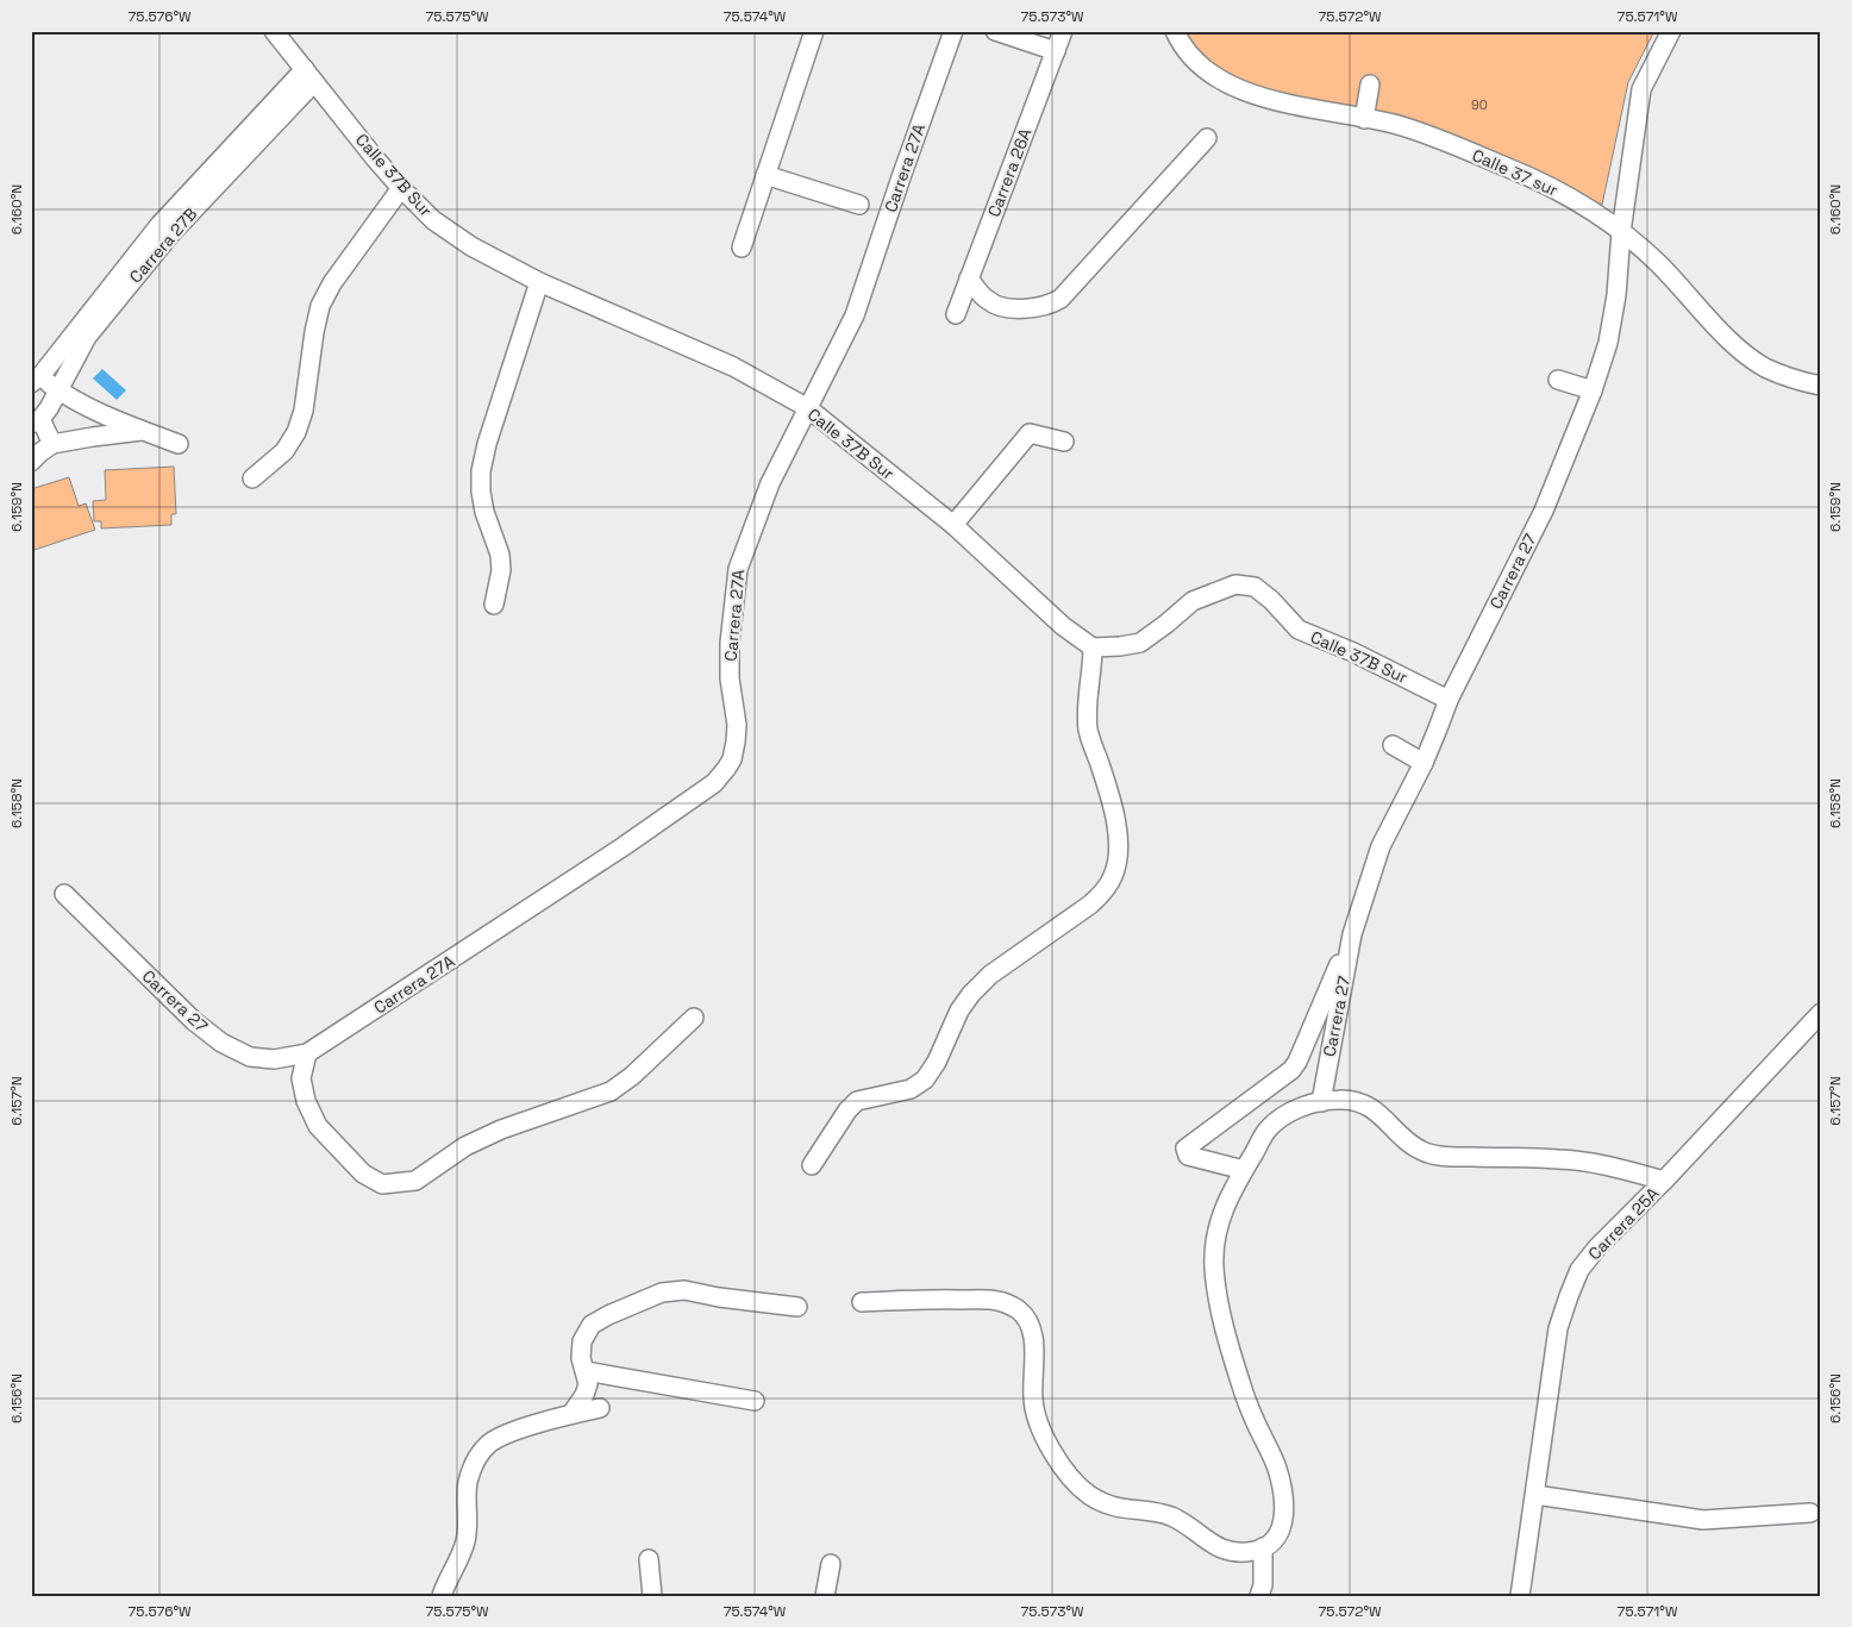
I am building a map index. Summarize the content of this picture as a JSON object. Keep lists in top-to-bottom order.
{
  "streets": {
    "street": [
      "Carrera 27A",
      "Carrera 26A",
      "Calle 37 sur",
      "Calle 37B Sur",
      "Carrera 27B",
      "Carrera 27",
      "Carrera 25A"
    ]
  },
  "crossings": [
    ["Carrera 27A", "Calle 37B Sur"],
    ["Carrera 27A", "Carrera 27"],
    ["Calle 37 sur", "Carrera 27"],
    ["Calle 37B Sur", "Carrera 27B"],
    ["Calle 37B Sur", "Carrera 27"]
  ],
  "house_numbers": ["90"],
  "coordinates": [
    "75.576°W",
    "75.575°W",
    "75.574°W",
    "75.573°W",
    "75.572°W",
    "75.571°W",
    "6.160°N",
    "6.159°N",
    "6.158°N",
    "6.157°N",
    "6.156°N"
  ]
}
